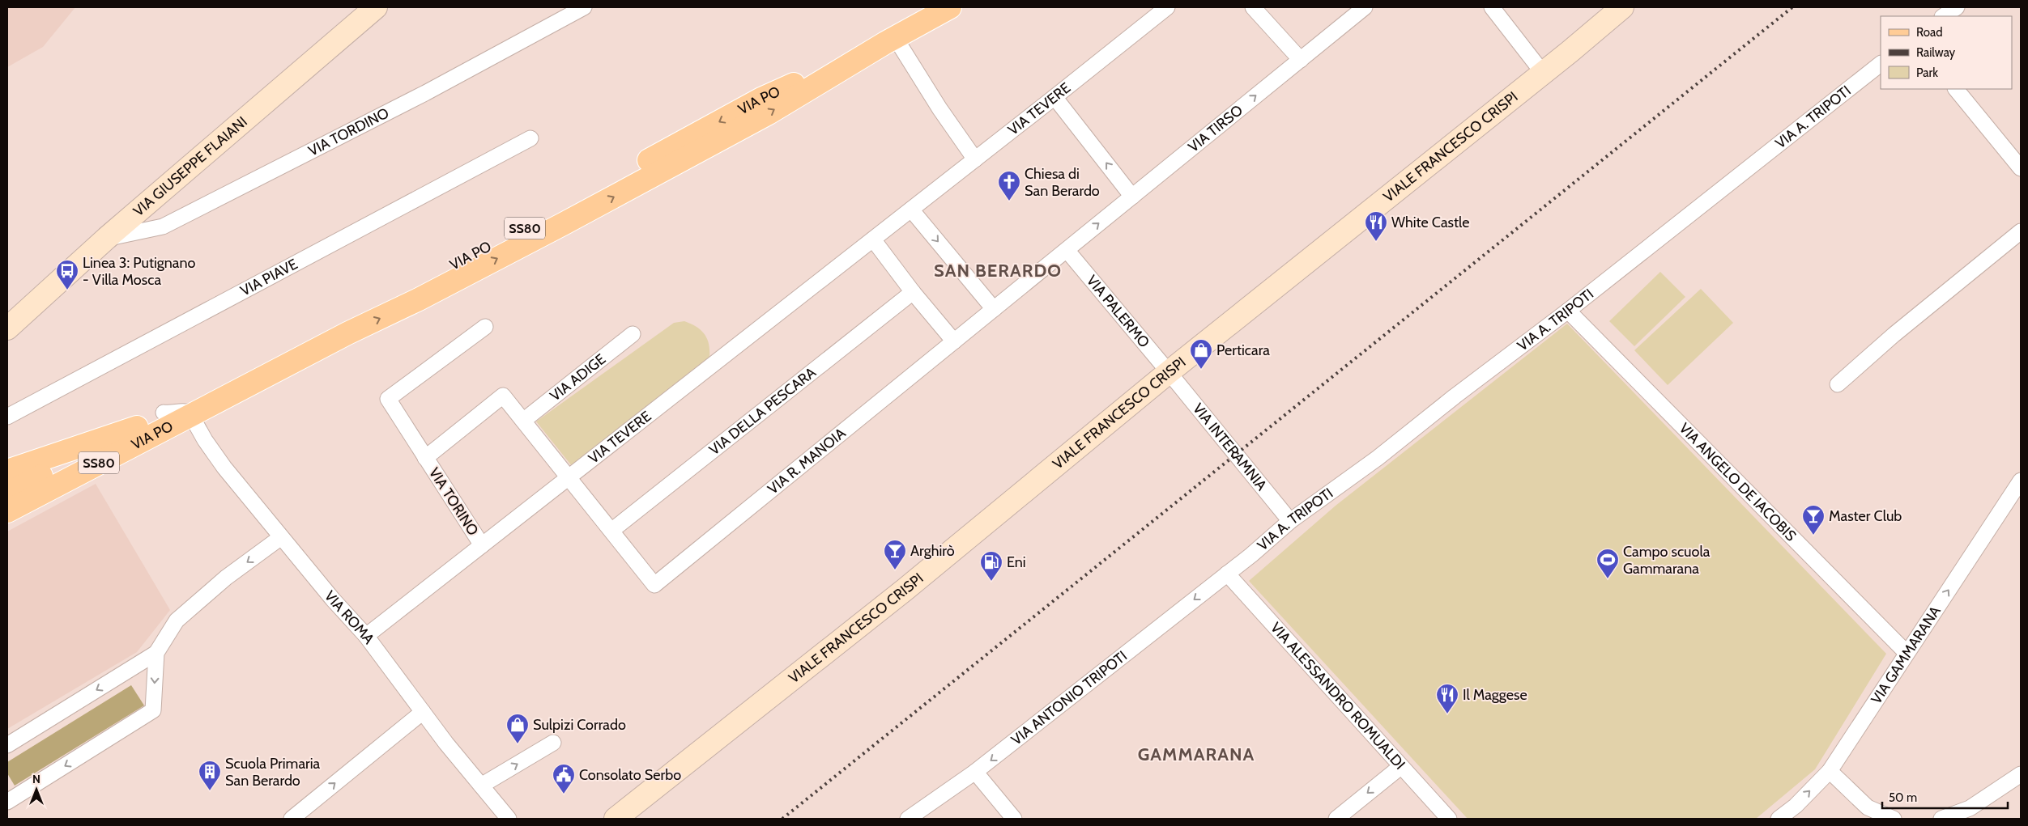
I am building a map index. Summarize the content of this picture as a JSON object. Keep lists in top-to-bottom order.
{
  "streets": {
    "main road": ["VIA PO", "SS80"],
    "street": [
      "VIA TEVERE",
      "VIA A. TRIPOTI",
      "VIA TIRSO",
      "VIA TORDINO",
      "VIALE FRANCESCO CRISPI",
      "VIA GIUSEPPE FLAIANI",
      "VIA PIAVE",
      "VIA PALERMO",
      "VIA ADIGE",
      "VIA DELLA PESCARA",
      "VIA INTERAMNIA",
      "VIA R. MANOIA",
      "VIA ANGELO DE IACOBIS",
      "VIA TORINO",
      "VIA ROMA",
      "VIA GAMMARANA",
      "VIA ALESSANDRO ROMUALDI",
      "VIA ANTONIO TRIPOTI"
    ]
  },
  "crossings": [
    ["VIA PO", "VIA ROMA"],
    ["VIA TEVERE", "VIA R. MANOIA"],
    ["VIA TEVERE", "VIA TORINO"],
    ["VIA TEVERE", "VIA ROMA"],
    ["VIA A. TRIPOTI", "VIA INTERAMNIA"],
    ["VIA A. TRIPOTI", "VIA ANGELO DE IACOBIS"],
    ["VIA A. TRIPOTI", "VIA ALESSANDRO ROMUALDI"],
    ["VIA A. TRIPOTI", "VIA ANTONIO TRIPOTI"],
    ["VIA TIRSO", "VIA PALERMO"],
    ["VIA TIRSO", "VIA R. MANOIA"],
    ["VIA TORDINO", "VIA GIUSEPPE FLAIANI"],
    ["VIALE FRANCESCO CRISPI", "VIA PALERMO"],
    ["VIALE FRANCESCO CRISPI", "VIA INTERAMNIA"],
    ["VIA PALERMO", "VIA INTERAMNIA"],
    ["VIA PALERMO", "VIA R. MANOIA"],
    ["VIA ADIGE", "VIA R. MANOIA"],
    ["VIA DELLA PESCARA", "VIA R. MANOIA"],
    ["VIA R. MANOIA", "VIA TORINO"],
    ["VIA ANGELO DE IACOBIS", "VIA GAMMARANA"],
    ["VIA ALESSANDRO ROMUALDI", "VIA ANTONIO TRIPOTI"]
  ],
  "one_way": ["VIA TIRSO", "VIA GAMMARANA", "VIA ANTONIO TRIPOTI"],
  "districts": ["SAN BERARDO", "GAMMARANA"],
  "places": {
    "church": ["Chiesa di San Berardo"],
    "restaurant": ["White Castle", "Il Maggese"],
    "bus stop": ["Linea 3: Putignano - Villa Mosca"],
    "shop": ["Perticara", "Sulpizi Corrado"],
    "bar": ["Master Club", "Arghirò"],
    "sports": ["Campo scuola Gammarana"],
    "fuel station": ["Eni"],
    "building": ["Scuola Primaria San Berardo"],
    "public building": ["Consolato Serbo"]
  },
  "legend": ["Road", "Railway", "Park"],
  "scale_bar": "50 m",
  "north": "top"
}
